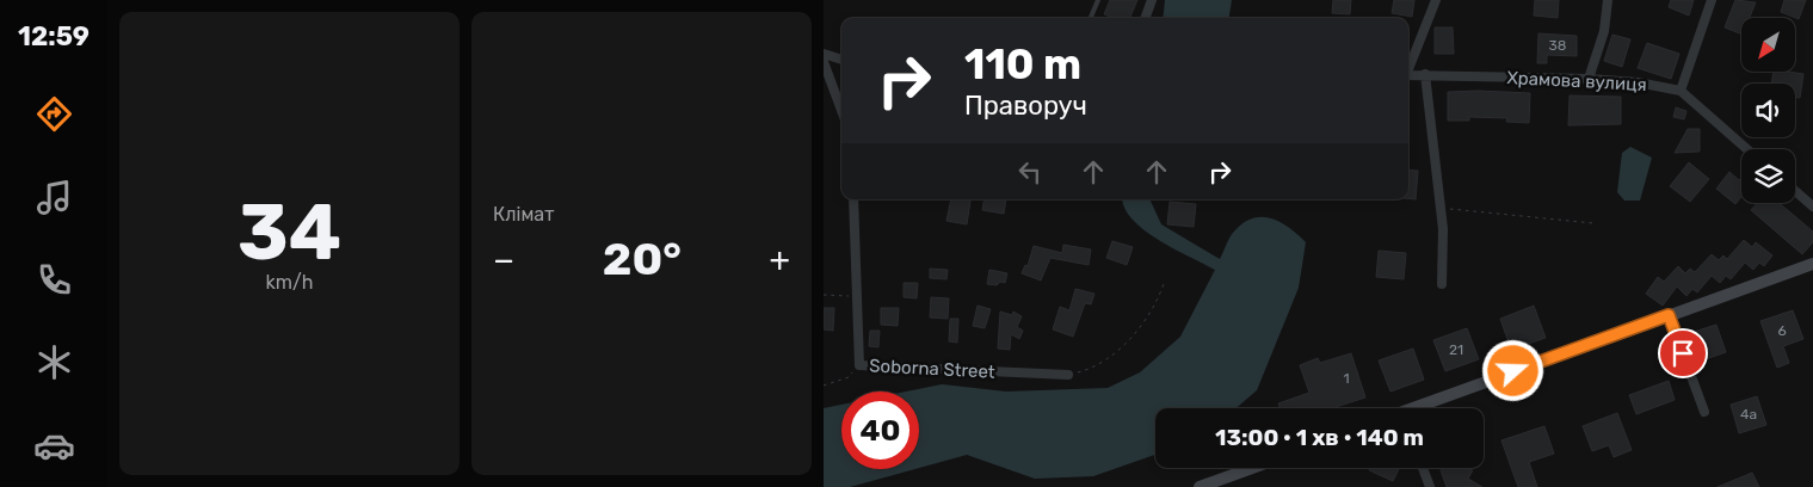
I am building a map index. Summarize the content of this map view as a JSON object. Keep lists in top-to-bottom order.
{
  "streets": {
    "street": ["Храмова вулиця", "Soborna Street"]
  },
  "house_numbers": [
    "38",
    "6",
    "21",
    "1",
    "4а"
  ],
  "north": "bottom left",
  "page": {
    "tabs": "12:59",
    "tile": [
      ["34", "km/h"],
      "Клімат"
    ],
    "turn": ["110 m", "Праворуч"],
    "heat": ["−", "20°", "+"],
    "limit": "40",
    "trip": "13:00 · 1 хв · 140 m"
  }
}
